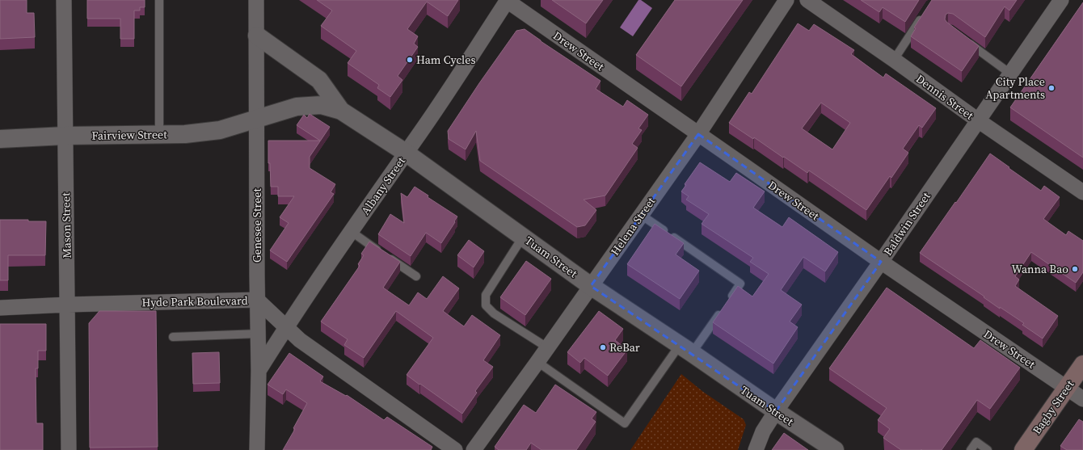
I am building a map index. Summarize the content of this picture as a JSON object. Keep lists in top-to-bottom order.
{
  "streets": {
    "main road": ["Bagby Street"],
    "street": [
      "Drew Street",
      "Dennis Street",
      "Fairview Street",
      "Albany Street",
      "Baldwin Street",
      "Mason Street",
      "Genesee Street",
      "Helena Street",
      "Tuam Street",
      "Hyde Park Boulevard"
    ]
  },
  "crossings": [
    ["Drew Street", "Albany Street"],
    ["Drew Street", "Baldwin Street"],
    ["Drew Street", "Helena Street"],
    ["Drew Street", "Bagby Street"],
    ["Dennis Street", "Baldwin Street"],
    ["Fairview Street", "Mason Street"],
    ["Fairview Street", "Genesee Street"],
    ["Fairview Street", "Tuam Street"],
    ["Albany Street", "Genesee Street"],
    ["Albany Street", "Tuam Street"],
    ["Albany Street", "Hyde Park Boulevard"],
    ["Baldwin Street", "Tuam Street"],
    ["Mason Street", "Hyde Park Boulevard"],
    ["Genesee Street", "Tuam Street"],
    ["Genesee Street", "Hyde Park Boulevard"],
    ["Helena Street", "Tuam Street"]
  ],
  "places": [
    "Ham Cycles",
    "City Place Apartments",
    "Wanna Bao",
    "ReBar"
  ]
}
